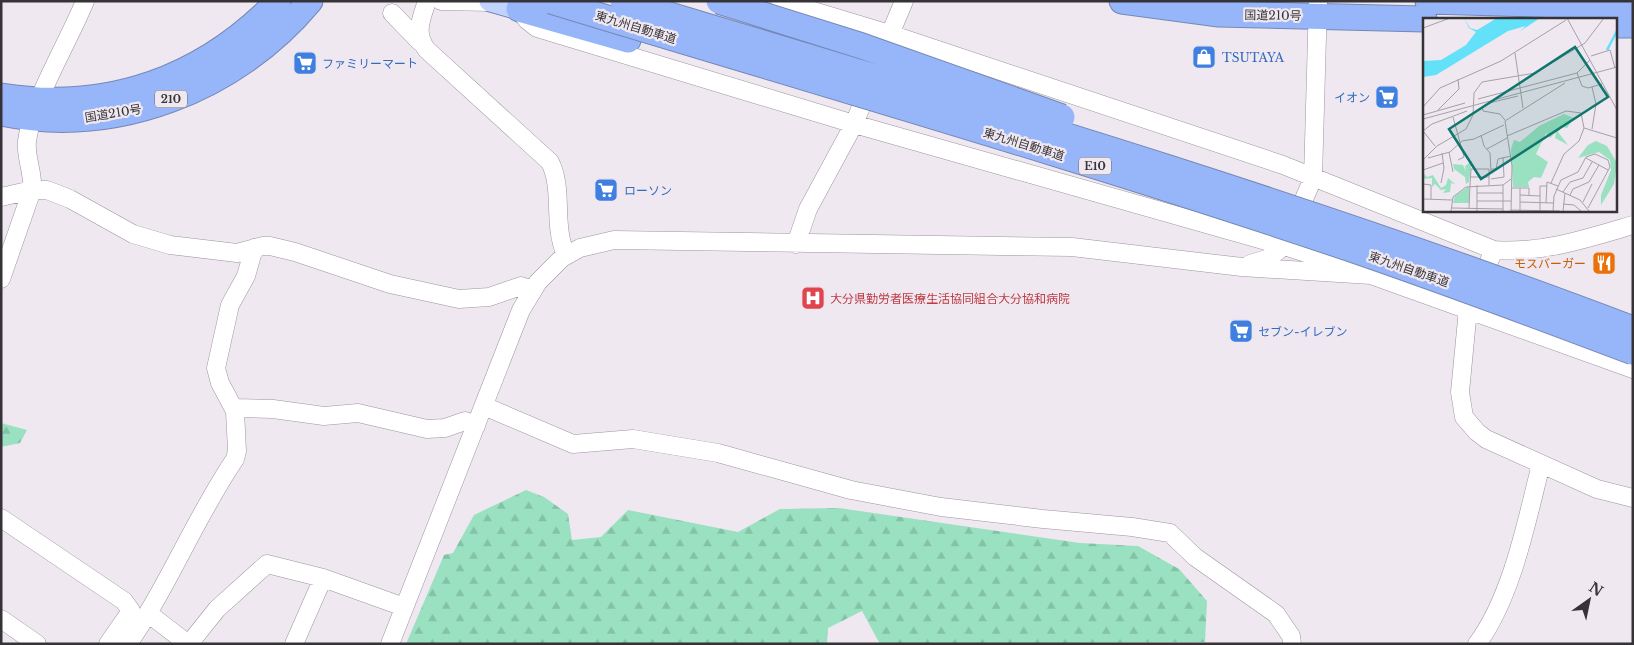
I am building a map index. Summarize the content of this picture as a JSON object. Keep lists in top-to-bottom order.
{
  "streets": {
    "highway": [
      "国道210号",
      "東九州自動車道",
      "210",
      "E10"
    ]
  },
  "places": {
    "shop": ["TSUTAYA"],
    "supermarket": [
      "ファミリーマート",
      "イオン",
      "ローソン",
      "セブン-イレブン"
    ],
    "restaurant": ["モスバーガー"],
    "hospital": ["大分県勤労者医療生活協同組合大分協和病院"]
  },
  "north": "top right"
}
